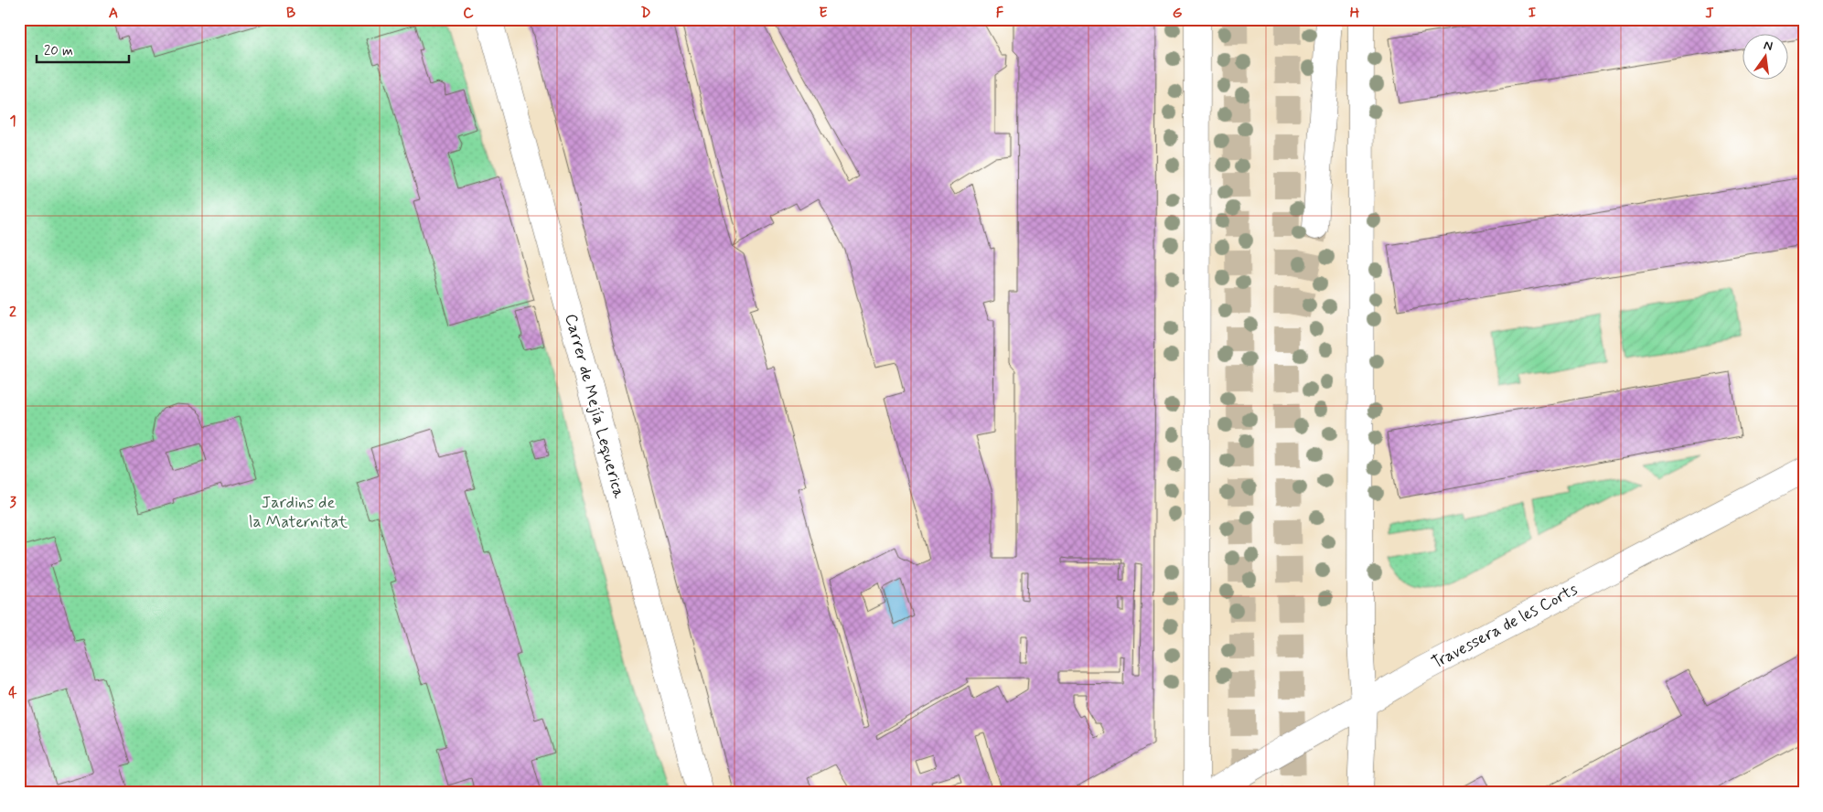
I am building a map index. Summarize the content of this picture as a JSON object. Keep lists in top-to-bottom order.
{
  "streets": {
    "main road": ["Carrer de Mejía Lequerica", "Travessera de les Corts"]
  },
  "parks": ["Jardins de la Maternitat"],
  "scale_bar": "20 m",
  "north": "top",
  "grid": {
    "columns": [
      "A",
      "B",
      "C",
      "D",
      "E",
      "F",
      "G",
      "H",
      "I",
      "J"
    ],
    "rows": [
      "1",
      "2",
      "3",
      "4"
    ]
  }
}
